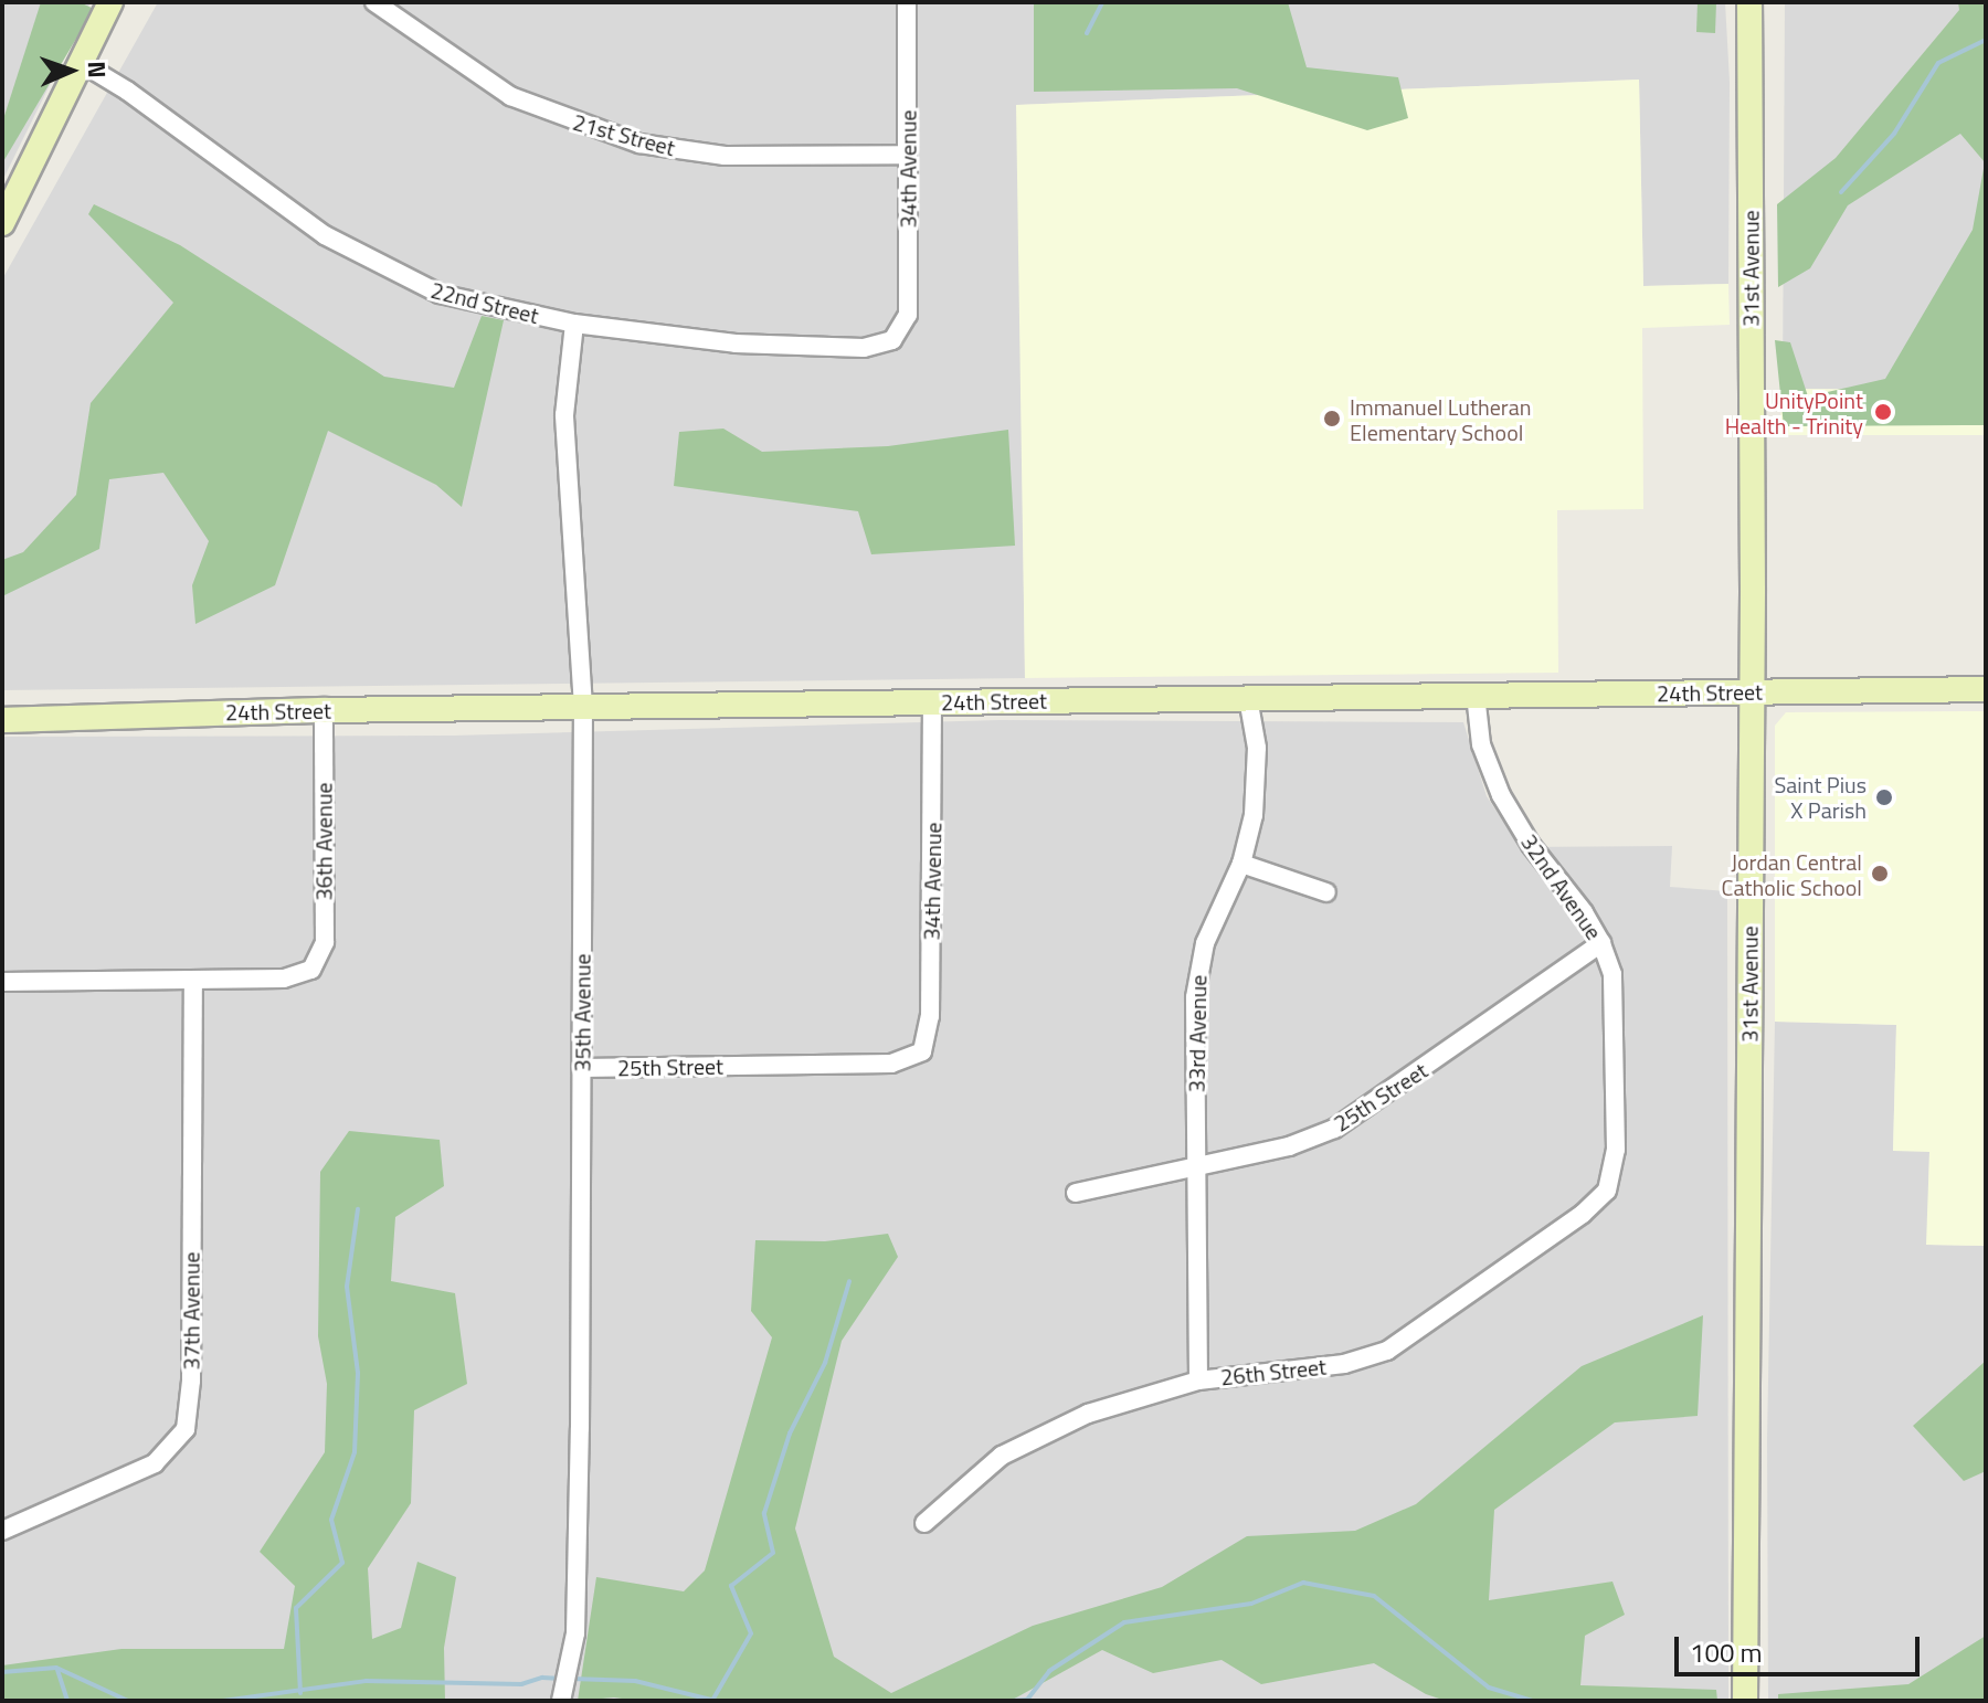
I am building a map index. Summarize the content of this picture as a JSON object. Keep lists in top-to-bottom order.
{
  "streets": {
    "street": [
      "21st Street",
      "34th Avenue",
      "31st Avenue",
      "22nd Street",
      "24th Street",
      "36th Avenue",
      "32nd Avenue",
      "35th Avenue",
      "33rd Avenue",
      "25th Street",
      "37th Avenue",
      "26th Street"
    ]
  },
  "crossings": [
    ["21st Street", "34th Avenue"],
    ["34th Avenue", "22nd Street"],
    ["34th Avenue", "24th Street"],
    ["34th Avenue", "25th Street"],
    ["31st Avenue", "24th Street"],
    ["22nd Street", "35th Avenue"],
    ["24th Street", "36th Avenue"],
    ["24th Street", "32nd Avenue"],
    ["24th Street", "35th Avenue"],
    ["24th Street", "33rd Avenue"],
    ["36th Avenue", "37th Avenue"],
    ["32nd Avenue", "25th Street"],
    ["32nd Avenue", "26th Street"],
    ["35th Avenue", "25th Street"],
    ["33rd Avenue", "25th Street"],
    ["33rd Avenue", "26th Street"]
  ],
  "places": [
    "UnityPoint Health - Trinity",
    "Immanuel Lutheran Elementary School",
    "Saint Pius X Parish",
    "Jordan Central Catholic School"
  ],
  "scale_bar": "100 m",
  "north": "right"
}
